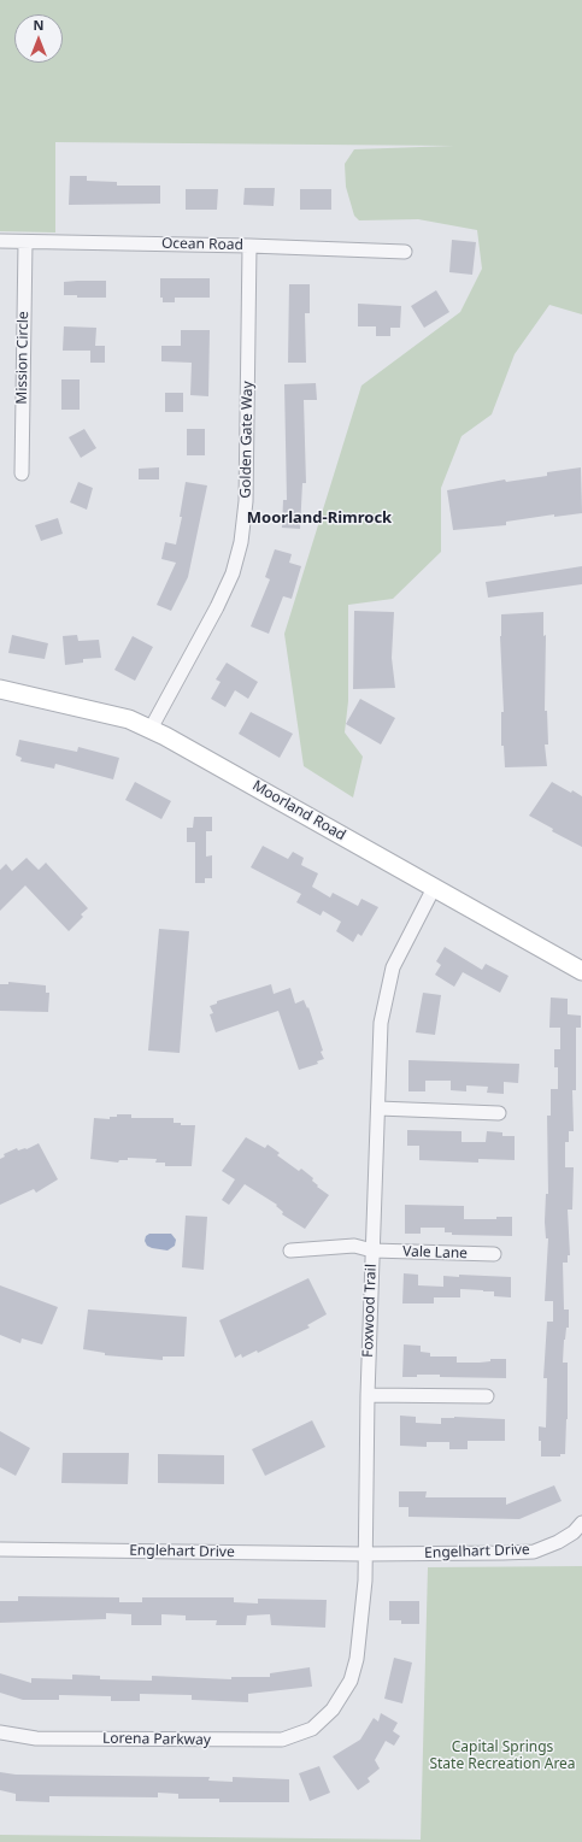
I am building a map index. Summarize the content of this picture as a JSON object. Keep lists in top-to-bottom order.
{
  "streets": {
    "street": [
      "Ocean Road",
      "Mission Circle",
      "Golden Gate Way",
      "Moorland Road",
      "Vale Lane",
      "Foxwood Trail",
      "Englehart Drive",
      "Engelhart Drive",
      "Lorena Parkway"
    ]
  },
  "crossings": [
    ["Ocean Road", "Mission Circle"],
    ["Ocean Road", "Golden Gate Way"],
    ["Golden Gate Way", "Moorland Road"],
    ["Moorland Road", "Foxwood Trail"],
    ["Vale Lane", "Foxwood Trail"],
    ["Foxwood Trail", "Englehart Drive"],
    ["Foxwood Trail", "Engelhart Drive"],
    ["Foxwood Trail", "Lorena Parkway"],
    ["Englehart Drive", "Engelhart Drive"]
  ],
  "districts": ["Moorland-Rimrock"],
  "parks": ["Capital Springs State Recreation Area"],
  "north": "top"
}
